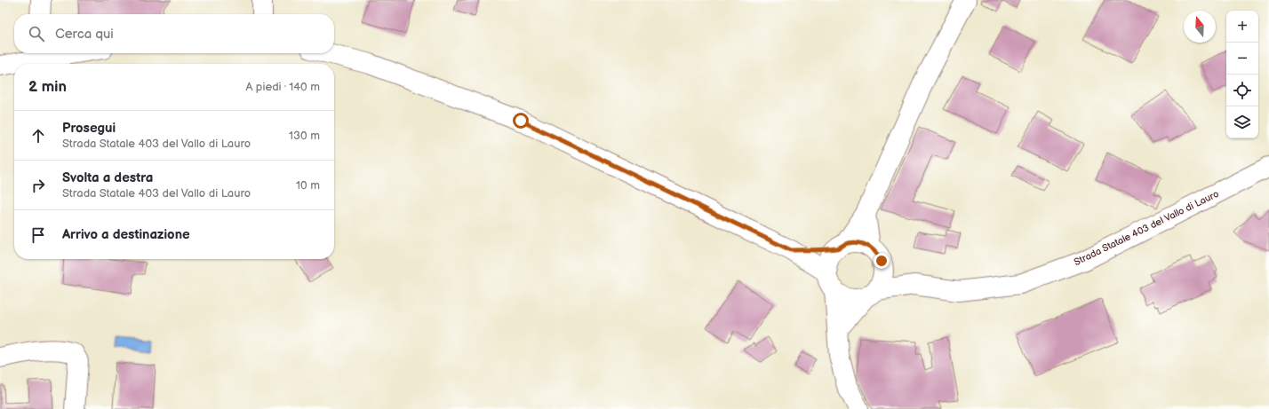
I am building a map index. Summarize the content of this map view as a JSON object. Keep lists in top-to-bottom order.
{
  "streets": {
    "main road": ["Strada Statale 403 del Vallo di Lauro"]
  },
  "north": "top",
  "page": {
    "map_buttons": ["+", "−"],
    "search": "Cerca qui",
    "heading": ["2 min", "A piedi · 140 m"],
    "list": [
      ["Prosegui", "Strada Statale 403 del Vallo di Lauro", "130 m"],
      ["Svolta a destra", "Strada Statale 403 del Vallo di Lauro", "10 m"],
      "Arrivo a destinazione"
    ]
  }
}
